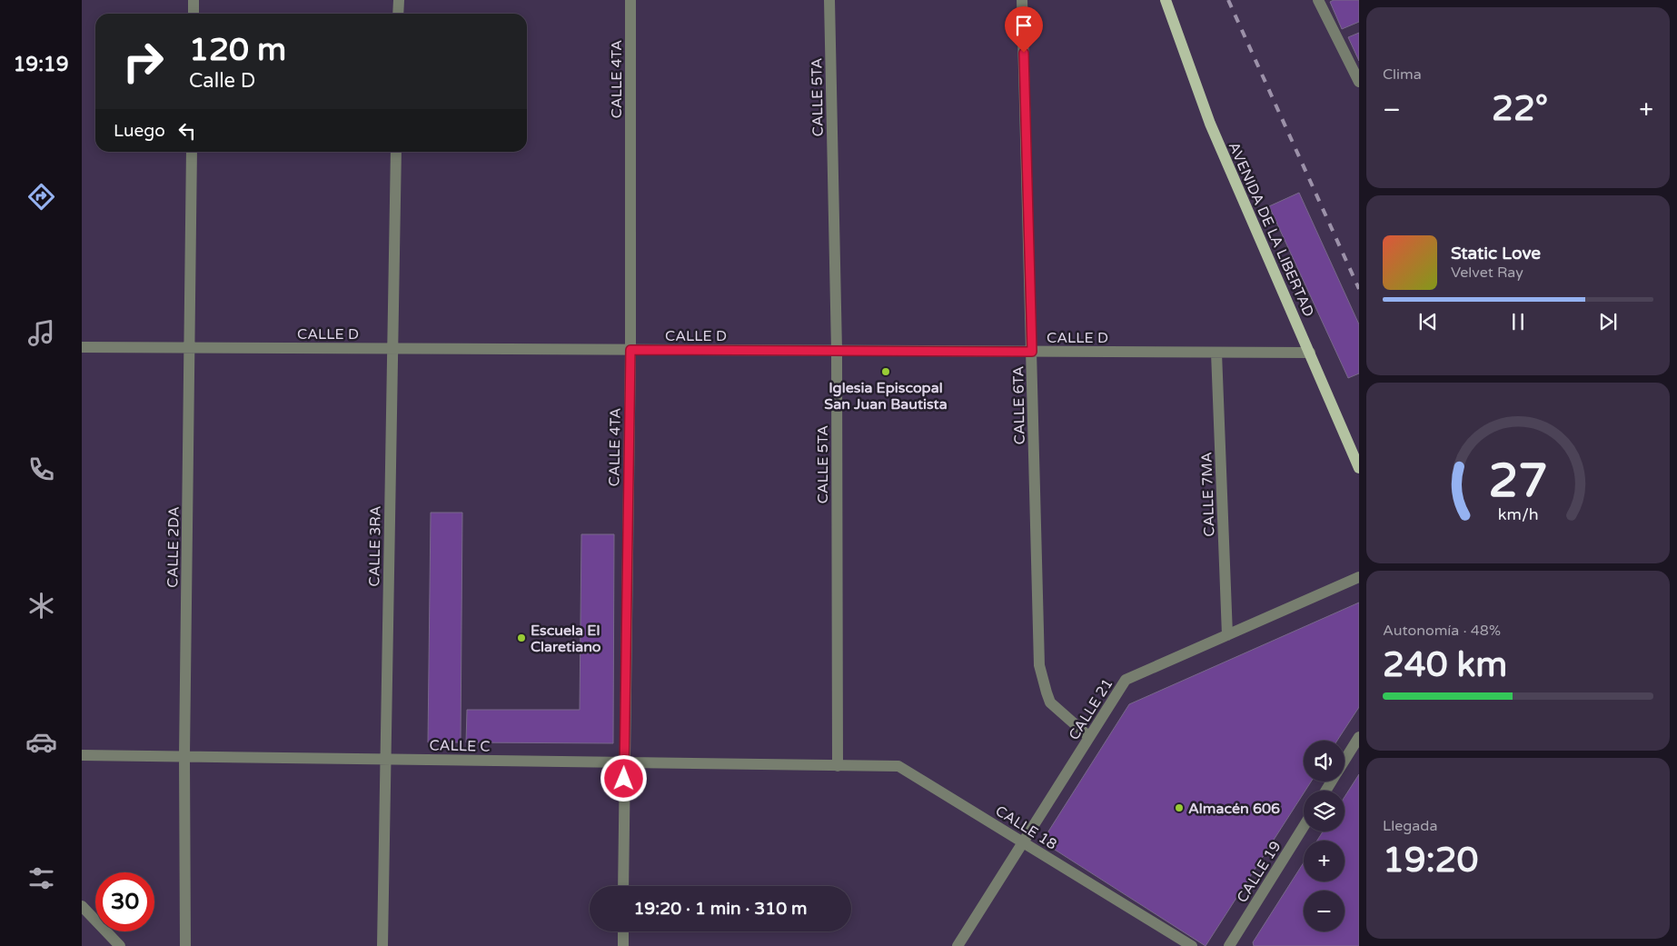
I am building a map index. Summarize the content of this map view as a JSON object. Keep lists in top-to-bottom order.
{
  "streets": {
    "main road": ["AVENIDA DE LA LIBERTAD"],
    "street": [
      "CALLE 4TA",
      "CALLE 5TA",
      "CALLE D",
      "CALLE 6TA",
      "CALLE 7MA",
      "CALLE 3RA",
      "CALLE 2DA",
      "CALLE 21",
      "CALLE C",
      "CALLE 18",
      "CALLE 19"
    ]
  },
  "crossings": [
    ["CALLE 4TA", "CALLE D"],
    ["CALLE 4TA", "CALLE C"],
    ["CALLE 5TA", "CALLE D"],
    ["CALLE 5TA", "CALLE C"],
    ["CALLE 5TA", "CALLE 18"],
    ["AVENIDA DE LA LIBERTAD", "CALLE D"],
    ["CALLE D", "CALLE 6TA"],
    ["CALLE D", "CALLE 7MA"],
    ["CALLE D", "CALLE 3RA"],
    ["CALLE D", "CALLE 2DA"],
    ["CALLE 6TA", "CALLE 21"],
    ["CALLE 7MA", "CALLE 21"],
    ["CALLE 3RA", "CALLE C"],
    ["CALLE 2DA", "CALLE C"],
    ["CALLE 21", "CALLE 18"],
    ["CALLE C", "CALLE 18"]
  ],
  "places": ["Iglesia Episcopal San Juan Bautista", "Escuela El Claretiano", "Almacén 606"],
  "page": {
    "tabs": "19:19",
    "tile": [
      "Clima",
      ["Autonomía · 48%", "240 km"],
      ["Llegada", "19:20"]
    ],
    "turn": ["120 m", "Calle D"],
    "heat": ["−", "22°", "+"],
    "then": "Luego",
    "song": ["Static Love", "Velvet Ray"],
    "map_buttons": ["+", "−"],
    "limit": "30",
    "trip": "19:20 · 1 min · 310 m",
    "gauge": ["27", "km/h"]
  }
}
